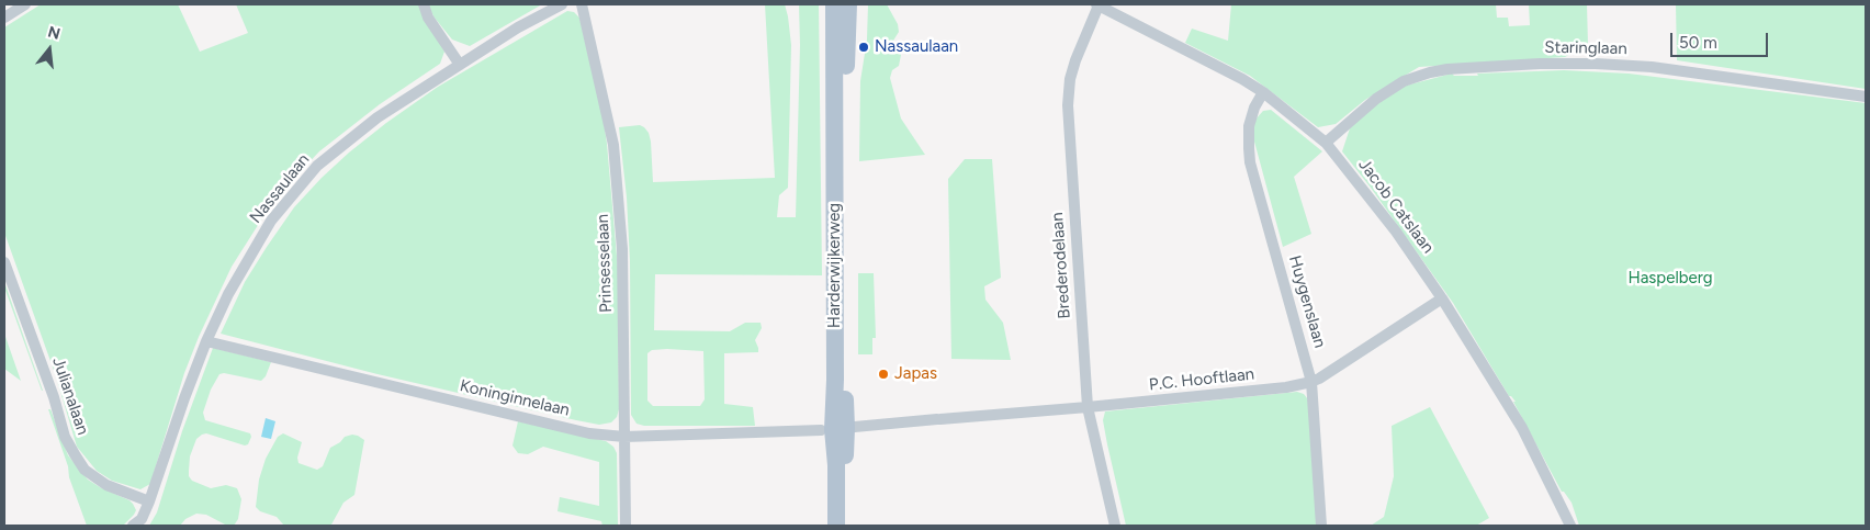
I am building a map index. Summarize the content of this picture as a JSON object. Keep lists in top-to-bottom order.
{
  "streets": {
    "main road": ["Harderwijkerweg"],
    "street": [
      "Staringlaan",
      "Nassaulaan",
      "Jacob Catslaan",
      "Prinsesselaan",
      "Brederodelaan",
      "Huygenslaan",
      "P.C. Hooftlaan",
      "Julianalaan",
      "Koninginnelaan"
    ]
  },
  "crossings": [
    ["Staringlaan", "Jacob Catslaan"],
    ["Nassaulaan", "Julianalaan"],
    ["Nassaulaan", "Koninginnelaan"],
    ["Jacob Catslaan", "Brederodelaan"],
    ["Jacob Catslaan", "Huygenslaan"],
    ["Jacob Catslaan", "P.C. Hooftlaan"],
    ["Prinsesselaan", "Koninginnelaan"],
    ["Harderwijkerweg", "P.C. Hooftlaan"],
    ["Harderwijkerweg", "Koninginnelaan"],
    ["Brederodelaan", "P.C. Hooftlaan"],
    ["Huygenslaan", "P.C. Hooftlaan"],
    ["P.C. Hooftlaan", "Koninginnelaan"]
  ],
  "parks": ["Haspelberg"],
  "places": ["Nassaulaan", "Japas"],
  "scale_bar": "50 m",
  "north": "top"
}
